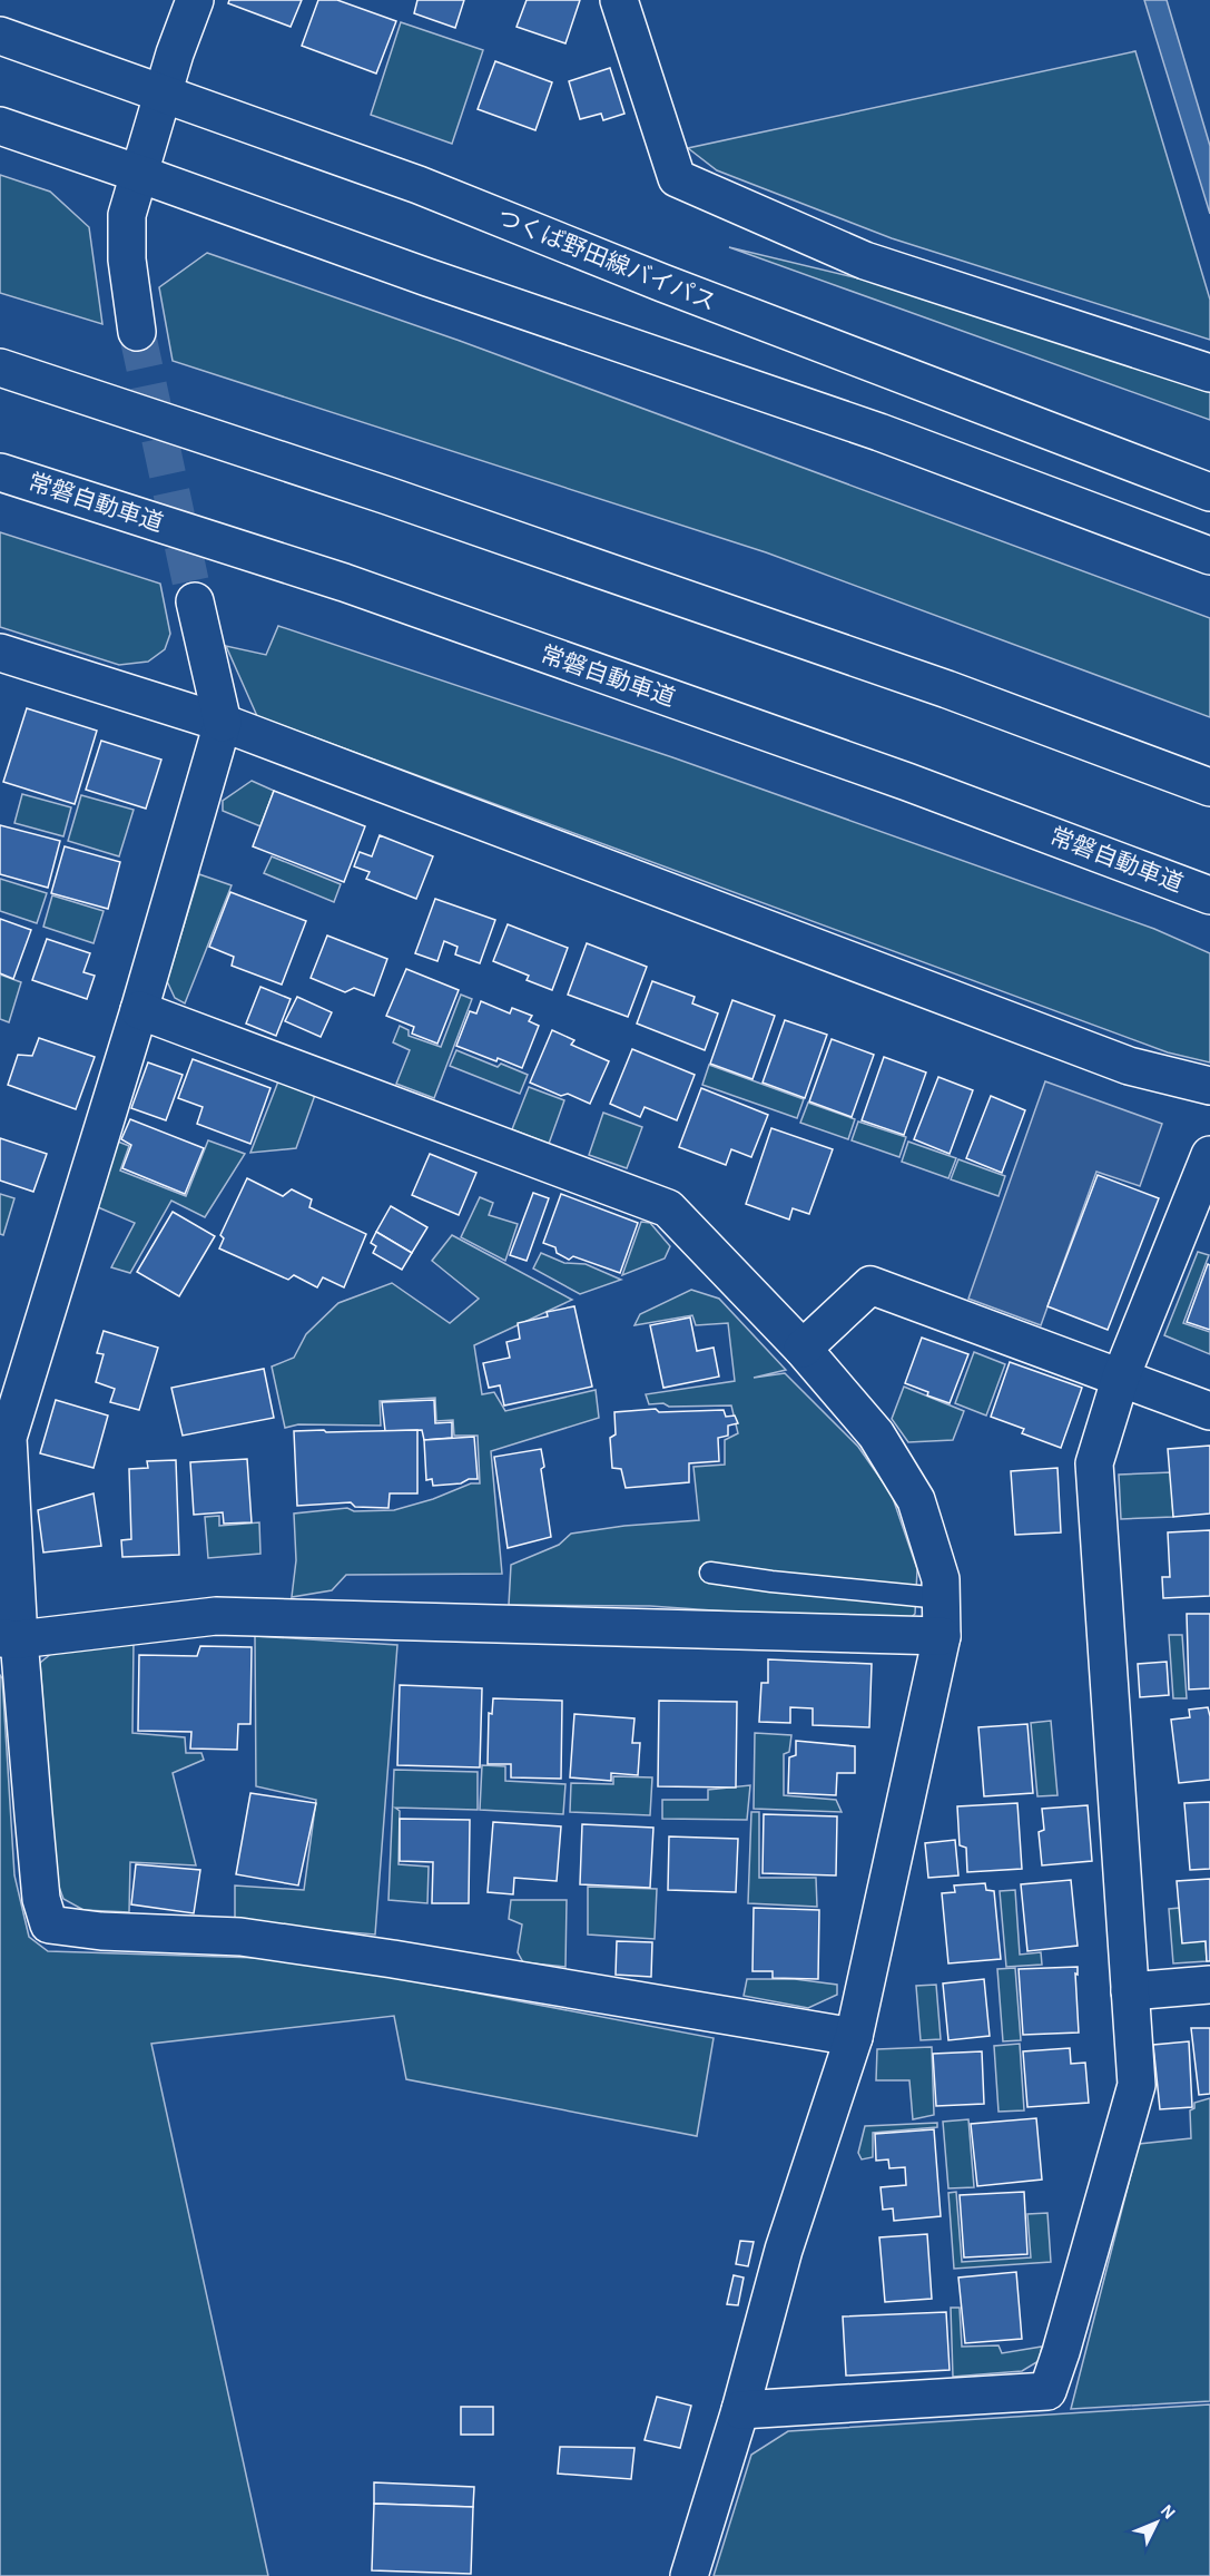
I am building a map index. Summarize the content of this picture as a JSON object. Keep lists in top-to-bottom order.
{
  "streets": {
    "main road": ["つくば野田線バイパス", "常磐自動車道"]
  },
  "north": "top right"
}
